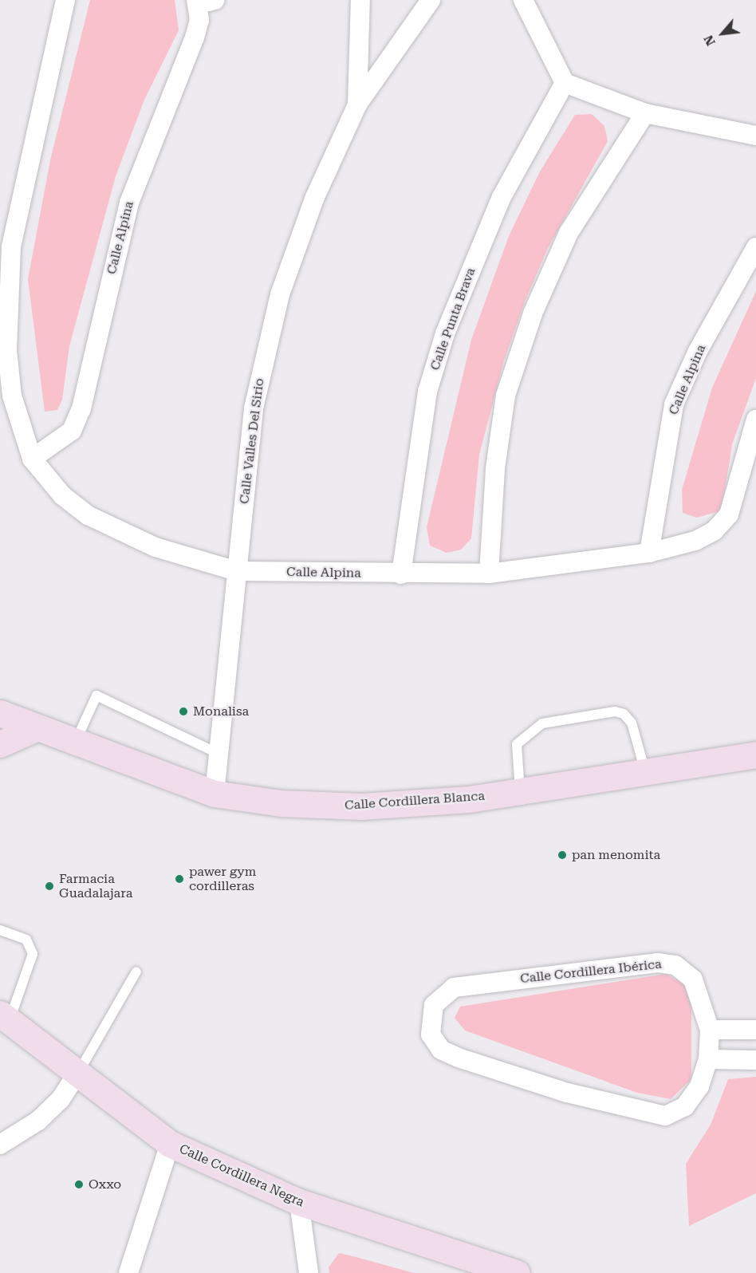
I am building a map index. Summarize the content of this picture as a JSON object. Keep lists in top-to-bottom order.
{
  "streets": {
    "street": [
      "Calle Alpina",
      "Calle Punta Brava",
      "Calle Valles Del Sirio",
      "Calle Cordillera Blanca",
      "Calle Cordillera Ibérica",
      "Calle Cordillera Negra"
    ]
  },
  "crossings": [
    ["Calle Alpina", "Calle Punta Brava"],
    ["Calle Alpina", "Calle Valles Del Sirio"],
    ["Calle Valles Del Sirio", "Calle Cordillera Blanca"]
  ],
  "places": [
    "Monalisa",
    "pan menomita",
    "pawer gym cordilleras",
    "Farmacia Guadalajara",
    "Oxxo"
  ],
  "north": "bottom left"
}
